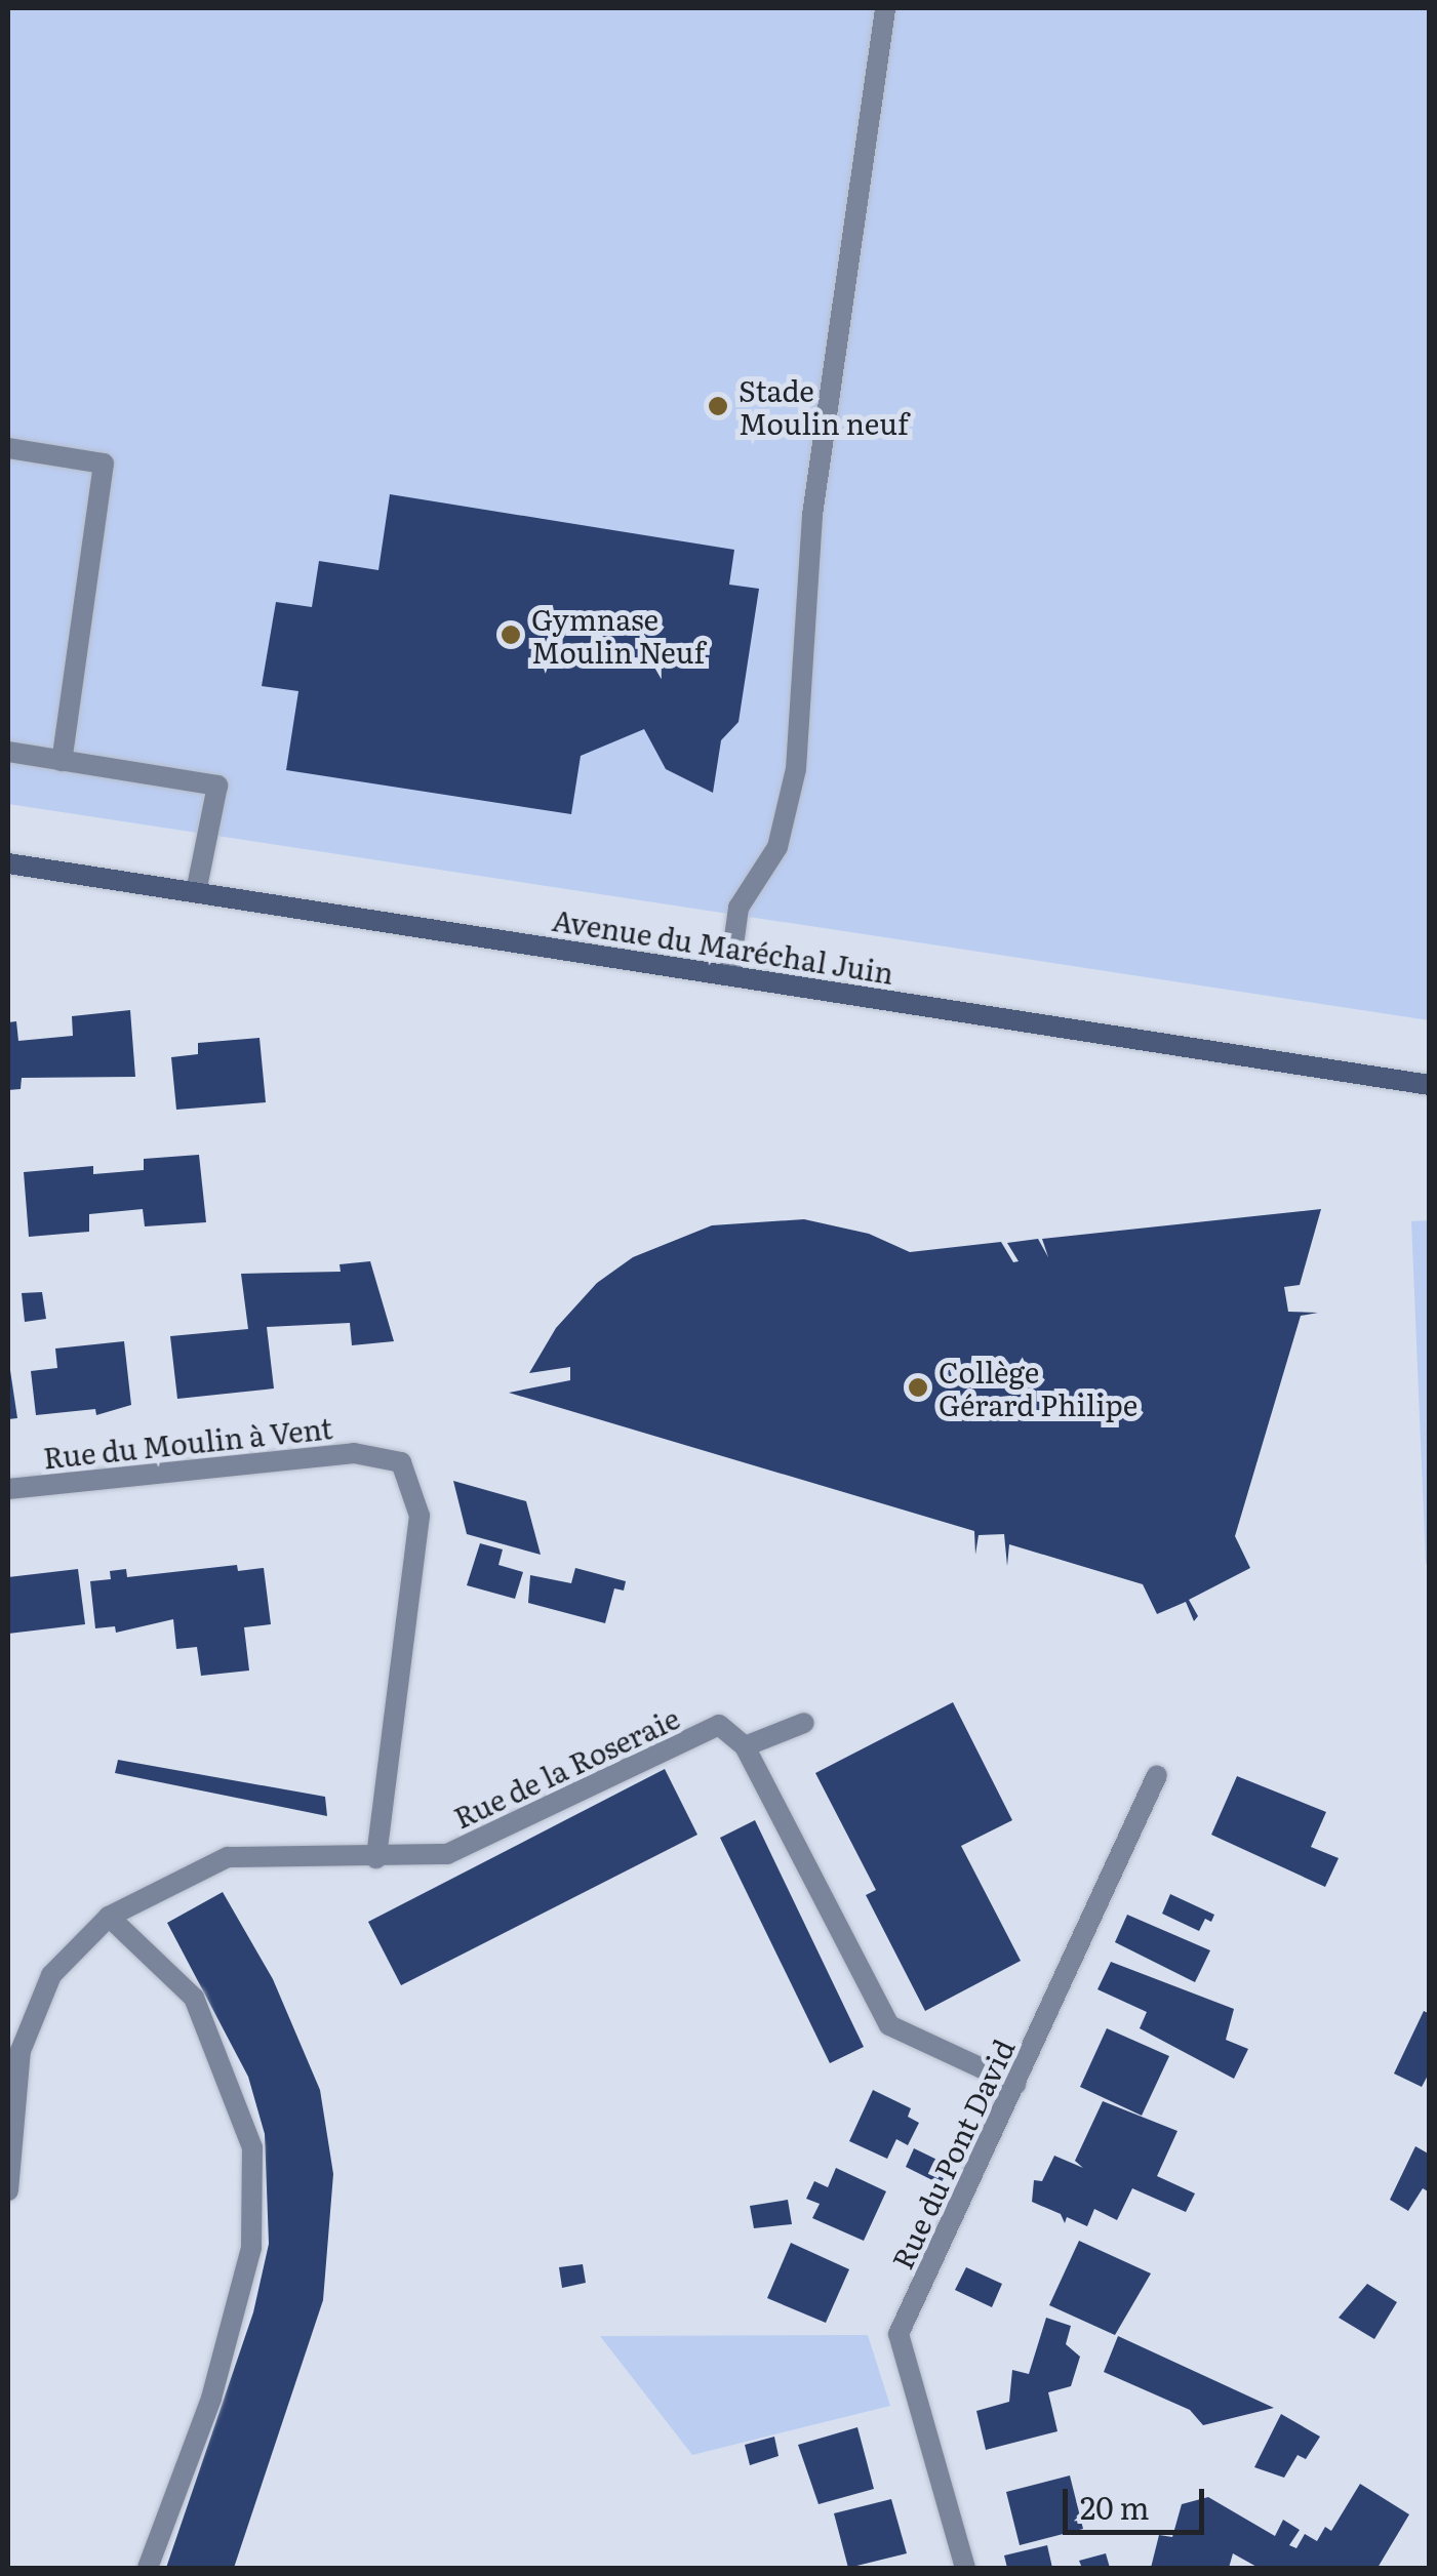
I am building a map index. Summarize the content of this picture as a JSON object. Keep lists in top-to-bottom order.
{
  "streets": {
    "street": [
      "Avenue du Maréchal Juin",
      "Rue du Moulin à Vent",
      "Rue de la Roseraie",
      "Rue du Pont David"
    ]
  },
  "crossings": [
    ["Rue du Moulin à Vent", "Rue de la Roseraie"]
  ],
  "places": ["Stade Moulin neuf", "Gymnase Moulin Neuf", "Collège Gérard Philipe"],
  "scale_bar": "20 m"
}
